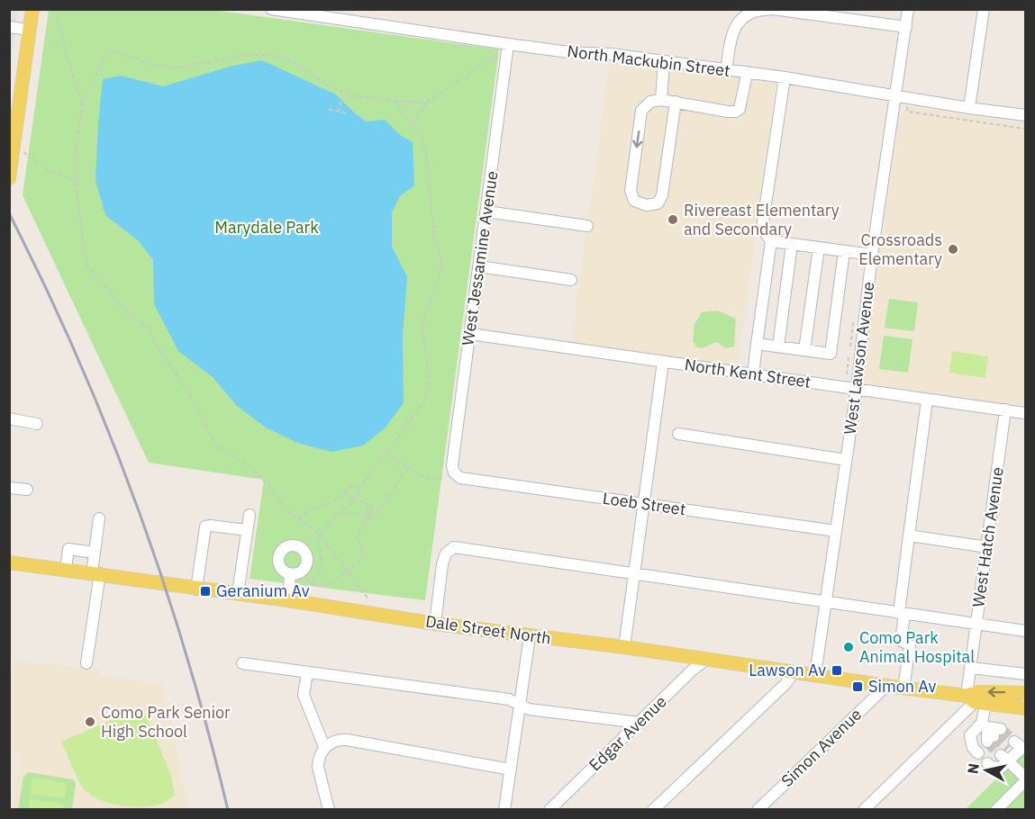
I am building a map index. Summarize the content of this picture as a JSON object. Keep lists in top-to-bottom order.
{
  "streets": {
    "main road": ["Dale Street North"],
    "street": [
      "North Mackubin Street",
      "West Jessamine Avenue",
      "West Lawson Avenue",
      "North Kent Street",
      "Loeb Street",
      "West Hatch Avenue",
      "Edgar Avenue",
      "Simon Avenue"
    ]
  },
  "crossings": [
    ["North Mackubin Street", "West Jessamine Avenue"],
    ["North Mackubin Street", "West Lawson Avenue"],
    ["West Jessamine Avenue", "North Kent Street"],
    ["West Jessamine Avenue", "Loeb Street"],
    ["West Lawson Avenue", "North Kent Street"],
    ["West Lawson Avenue", "Loeb Street"],
    ["West Lawson Avenue", "Dale Street North"],
    ["North Kent Street", "West Hatch Avenue"],
    ["West Hatch Avenue", "Dale Street North"],
    ["Dale Street North", "Edgar Avenue"],
    ["Dale Street North", "Simon Avenue"]
  ],
  "parks": ["Marydale Park"],
  "places": {
    "other": [
      "Rivereast Elementary and Secondary",
      "Crossroads Elementary",
      "Como Park Animal Hospital",
      "Como Park Senior High School"
    ],
    "transit": ["Geranium Av", "Lawson Av", "Simon Av"]
  },
  "north": "left"
}
